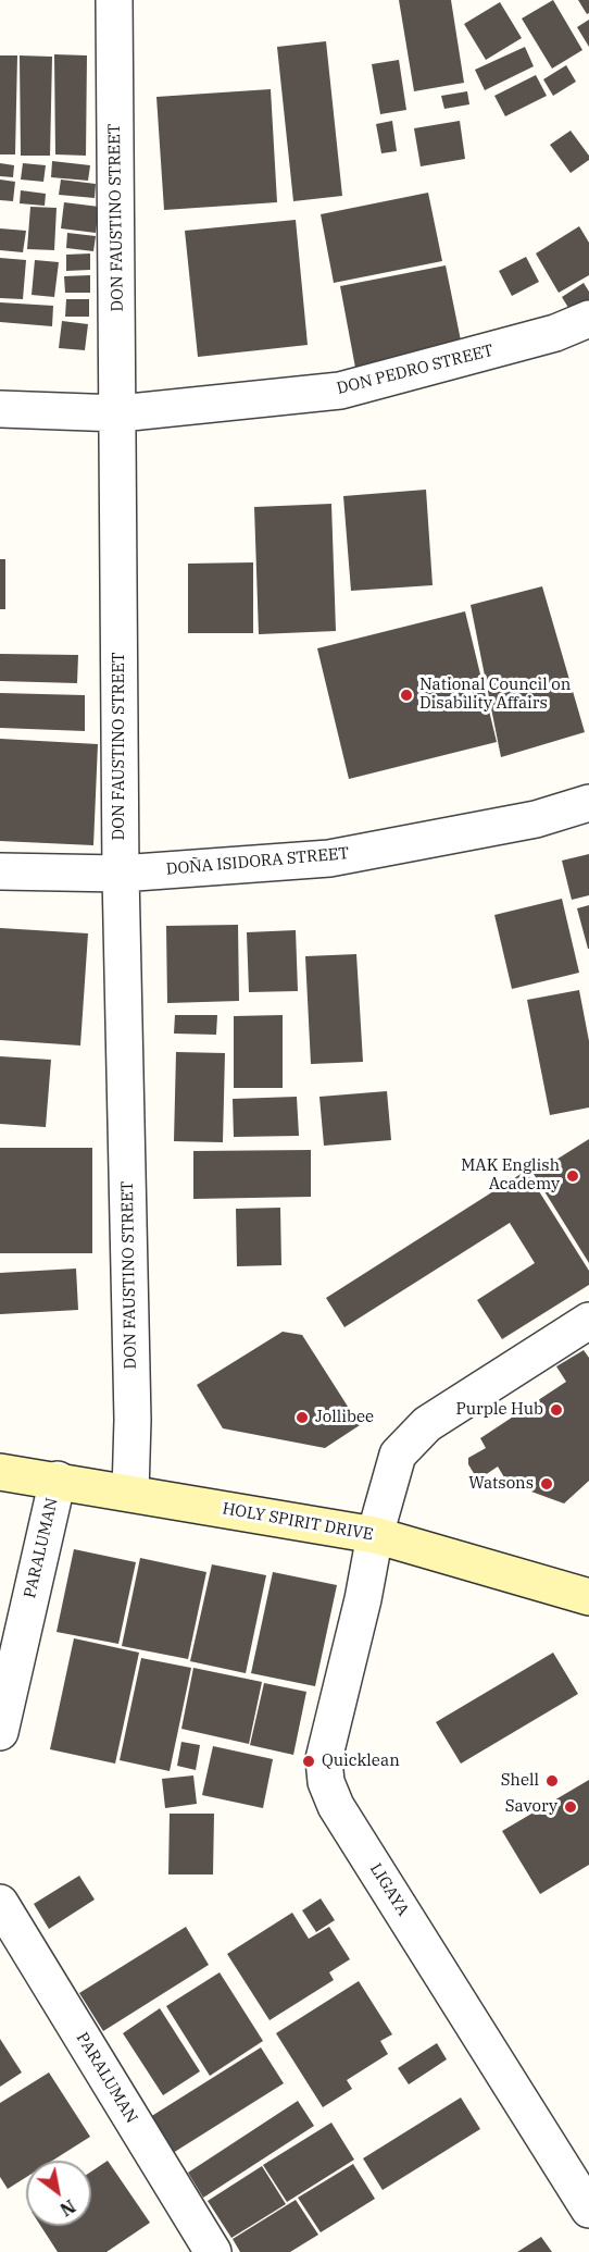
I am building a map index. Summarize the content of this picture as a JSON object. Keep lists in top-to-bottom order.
{
  "streets": {
    "main road": ["HOLY SPIRIT DRIVE"],
    "street": [
      "DON FAUSTINO STREET",
      "DON PEDRO STREET",
      "DOÑA ISIDORA STREET",
      "PARALUMAN",
      "LIGAYA"
    ]
  },
  "crossings": [
    ["DON FAUSTINO STREET", "DON PEDRO STREET"],
    ["DON FAUSTINO STREET", "DOÑA ISIDORA STREET"],
    ["DON FAUSTINO STREET", "HOLY SPIRIT DRIVE"],
    ["HOLY SPIRIT DRIVE", "PARALUMAN"],
    ["HOLY SPIRIT DRIVE", "LIGAYA"]
  ],
  "places": [
    "National Council on Disability Affairs",
    "MAK English Academy",
    "Purple Hub",
    "Jollibee",
    "Watsons",
    "Quicklean",
    "Shell",
    "Savory"
  ],
  "north": "bottom right"
}
